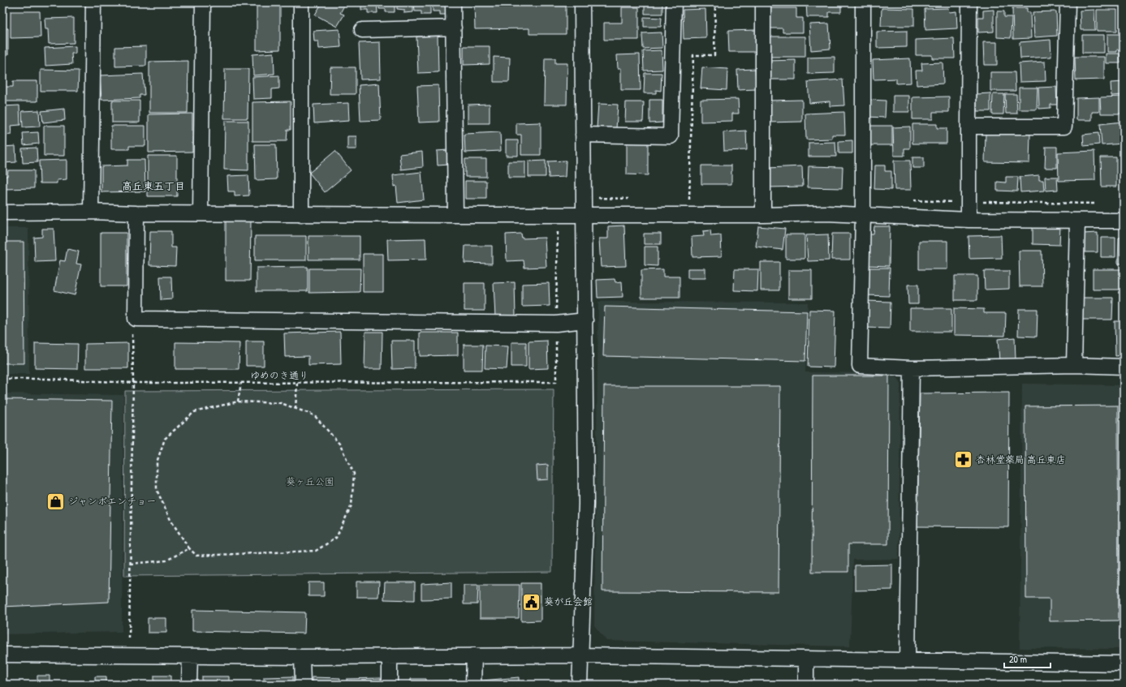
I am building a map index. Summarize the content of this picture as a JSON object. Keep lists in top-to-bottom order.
{
  "streets": {
    "path": ["ゆめのき通り"]
  },
  "districts": ["高丘東五丁目"],
  "parks": ["葵ヶ丘公園"],
  "places": {
    "pharmacy": ["杏林堂薬局 高丘東店"],
    "shop": ["ジャンボエンチョー"],
    "public building": ["葵が丘会館"]
  },
  "scale_bar": "20 m"
}
